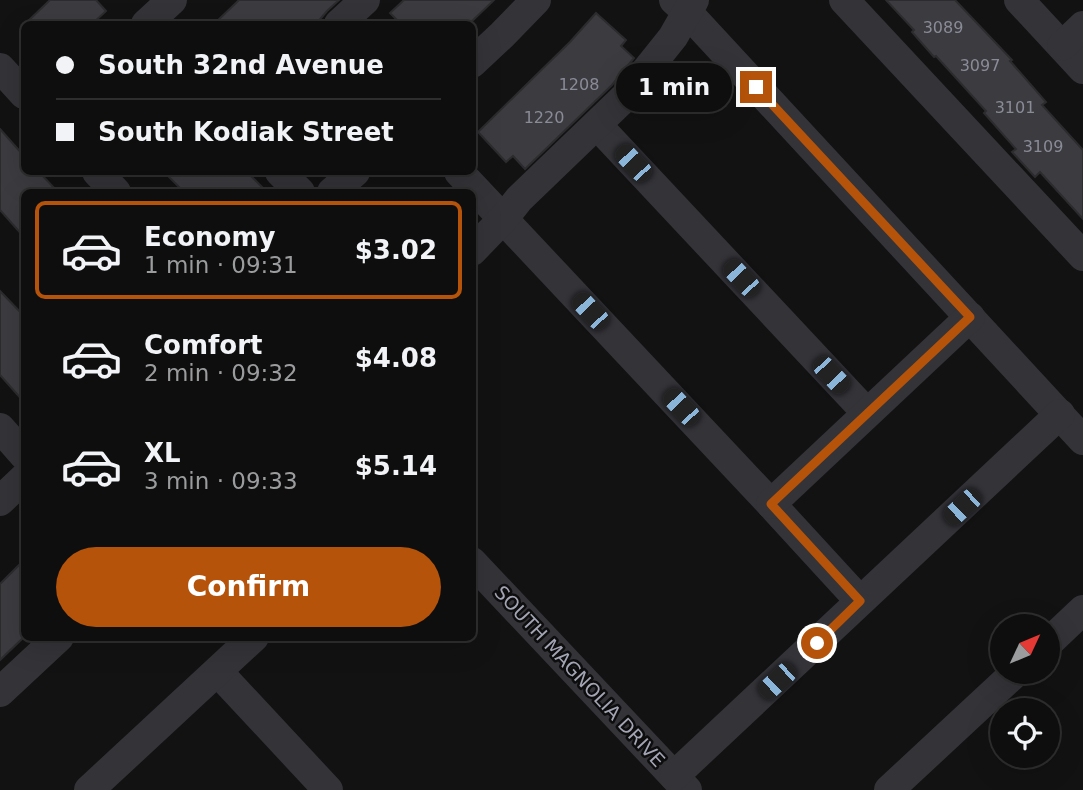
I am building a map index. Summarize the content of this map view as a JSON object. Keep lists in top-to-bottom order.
{
  "streets": {
    "street": ["SOUTH MAGNOLIA DRIVE"]
  },
  "house_numbers": [
    "3089",
    "3097",
    "1208",
    "3101",
    "1220",
    "3109"
  ],
  "north": "top right",
  "page": {
    "banner": ["South 32nd Avenue", "South Kodiak Street"],
    "bubble": "1 min",
    "list": [
      {
        "name": "Economy",
        "note": "1 min · 09:31",
        "value": "$3.02"
      },
      {
        "name": "Comfort",
        "note": "2 min · 09:32",
        "value": "$4.08"
      },
      {
        "name": "XL",
        "note": "3 min · 09:33",
        "value": "$5.14"
      }
    ],
    "buttons": "Confirm"
  }
}
